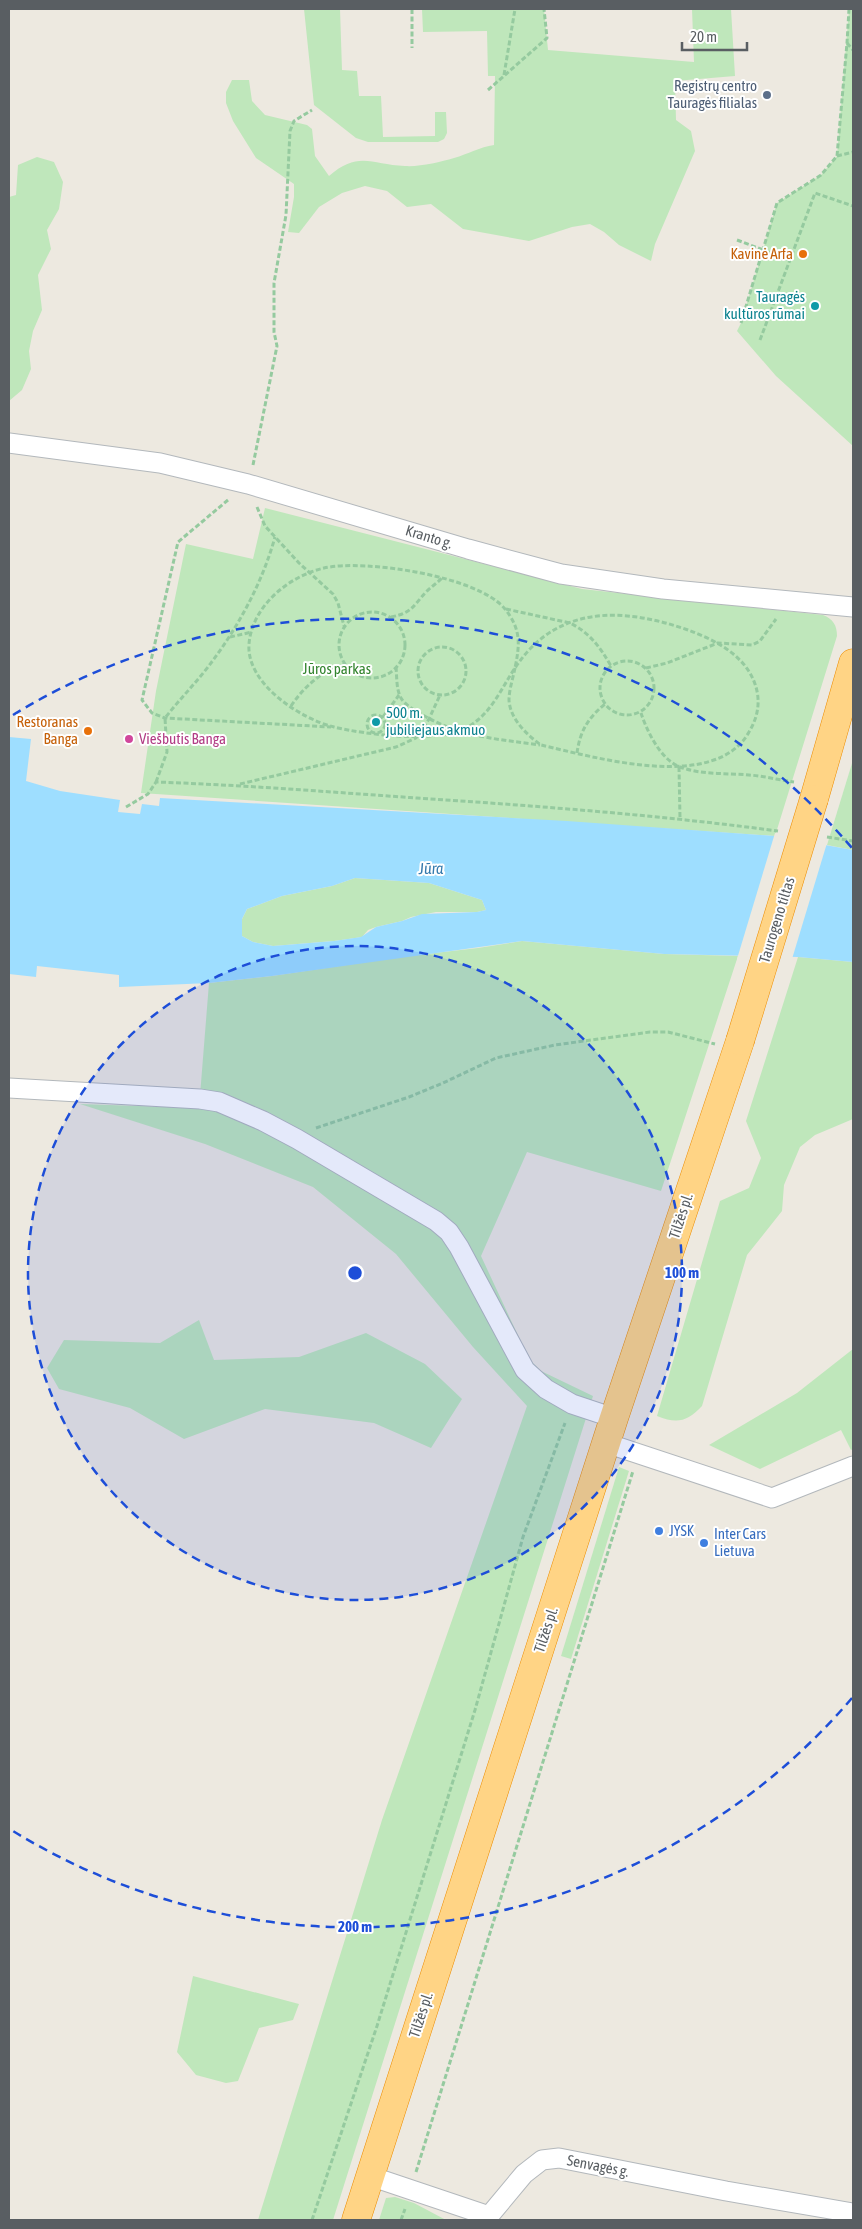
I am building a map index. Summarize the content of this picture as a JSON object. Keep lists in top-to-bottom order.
{
  "streets": {
    "highway": ["Taurogeno tiltas", "Tilžės pl."],
    "street": ["Kranto g.", "Senvagės g."]
  },
  "crossings": [
    ["Taurogeno tiltas", "Tilžės pl."],
    ["Tilžės pl.", "Senvagės g."]
  ],
  "water": ["Jūra"],
  "parks": ["Jūros parkas"],
  "places": [
    "Registrų centro Tauragės filialas",
    "Kavinė Arfa",
    "Tauragės kultūros rūmai",
    "500 m. jubiliejaus akmuo",
    "Restoranas Banga",
    "Viešbutis Banga",
    "JYSK",
    "Inter Cars Lietuva"
  ],
  "scale_bar": "20 m",
  "rings": ["100 m", "200 m"]
}
